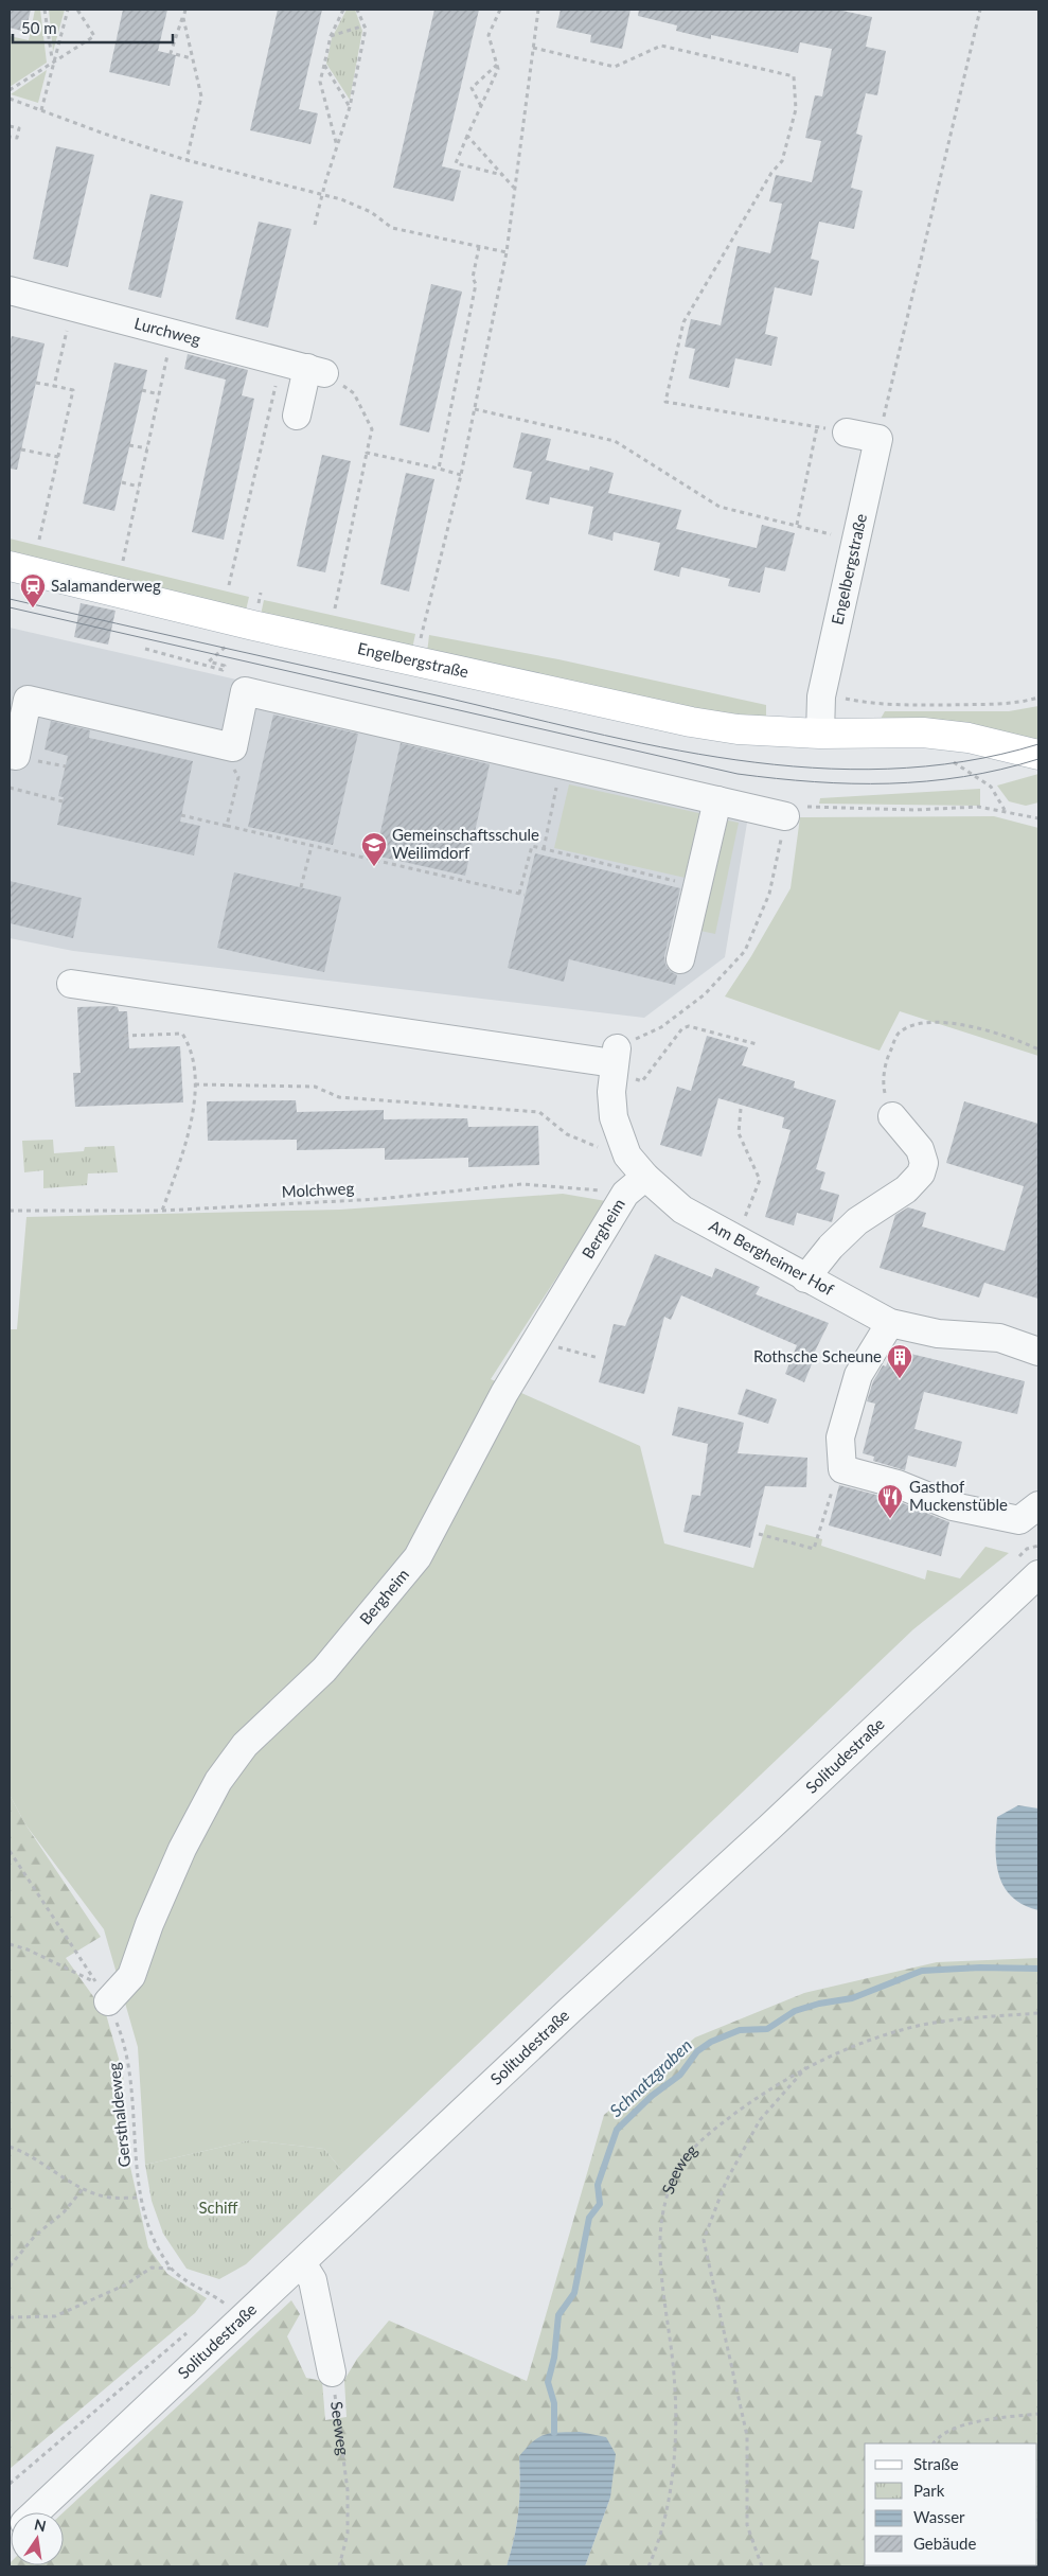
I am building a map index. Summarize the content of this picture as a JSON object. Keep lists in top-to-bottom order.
{
  "streets": {
    "main road": ["Engelbergstraße"],
    "street": [
      "Lurchweg",
      "Bergheim",
      "Am Bergheimer Hof",
      "Solitudestraße"
    ],
    "path": ["Molchweg", "Gersthaldeweg", "Seeweg"]
  },
  "crossings": [
    ["Molchweg", "Bergheim"],
    ["Molchweg", "Am Bergheimer Hof"],
    ["Bergheim", "Am Bergheimer Hof"],
    ["Bergheim", "Gersthaldeweg"]
  ],
  "water": ["Schnatzgraben"],
  "parks": ["Schiff"],
  "places": {
    "station": ["Salamanderweg"],
    "school or university": ["Gemeinschaftsschule Weilimdorf"],
    "building": ["Rothsche Scheune"],
    "restaurant": ["Gasthof Muckenstüble"]
  },
  "legend": [
    "Straße",
    "Park",
    "Wasser",
    "Gebäude"
  ],
  "scale_bar": "50 m",
  "north": "top"
}
